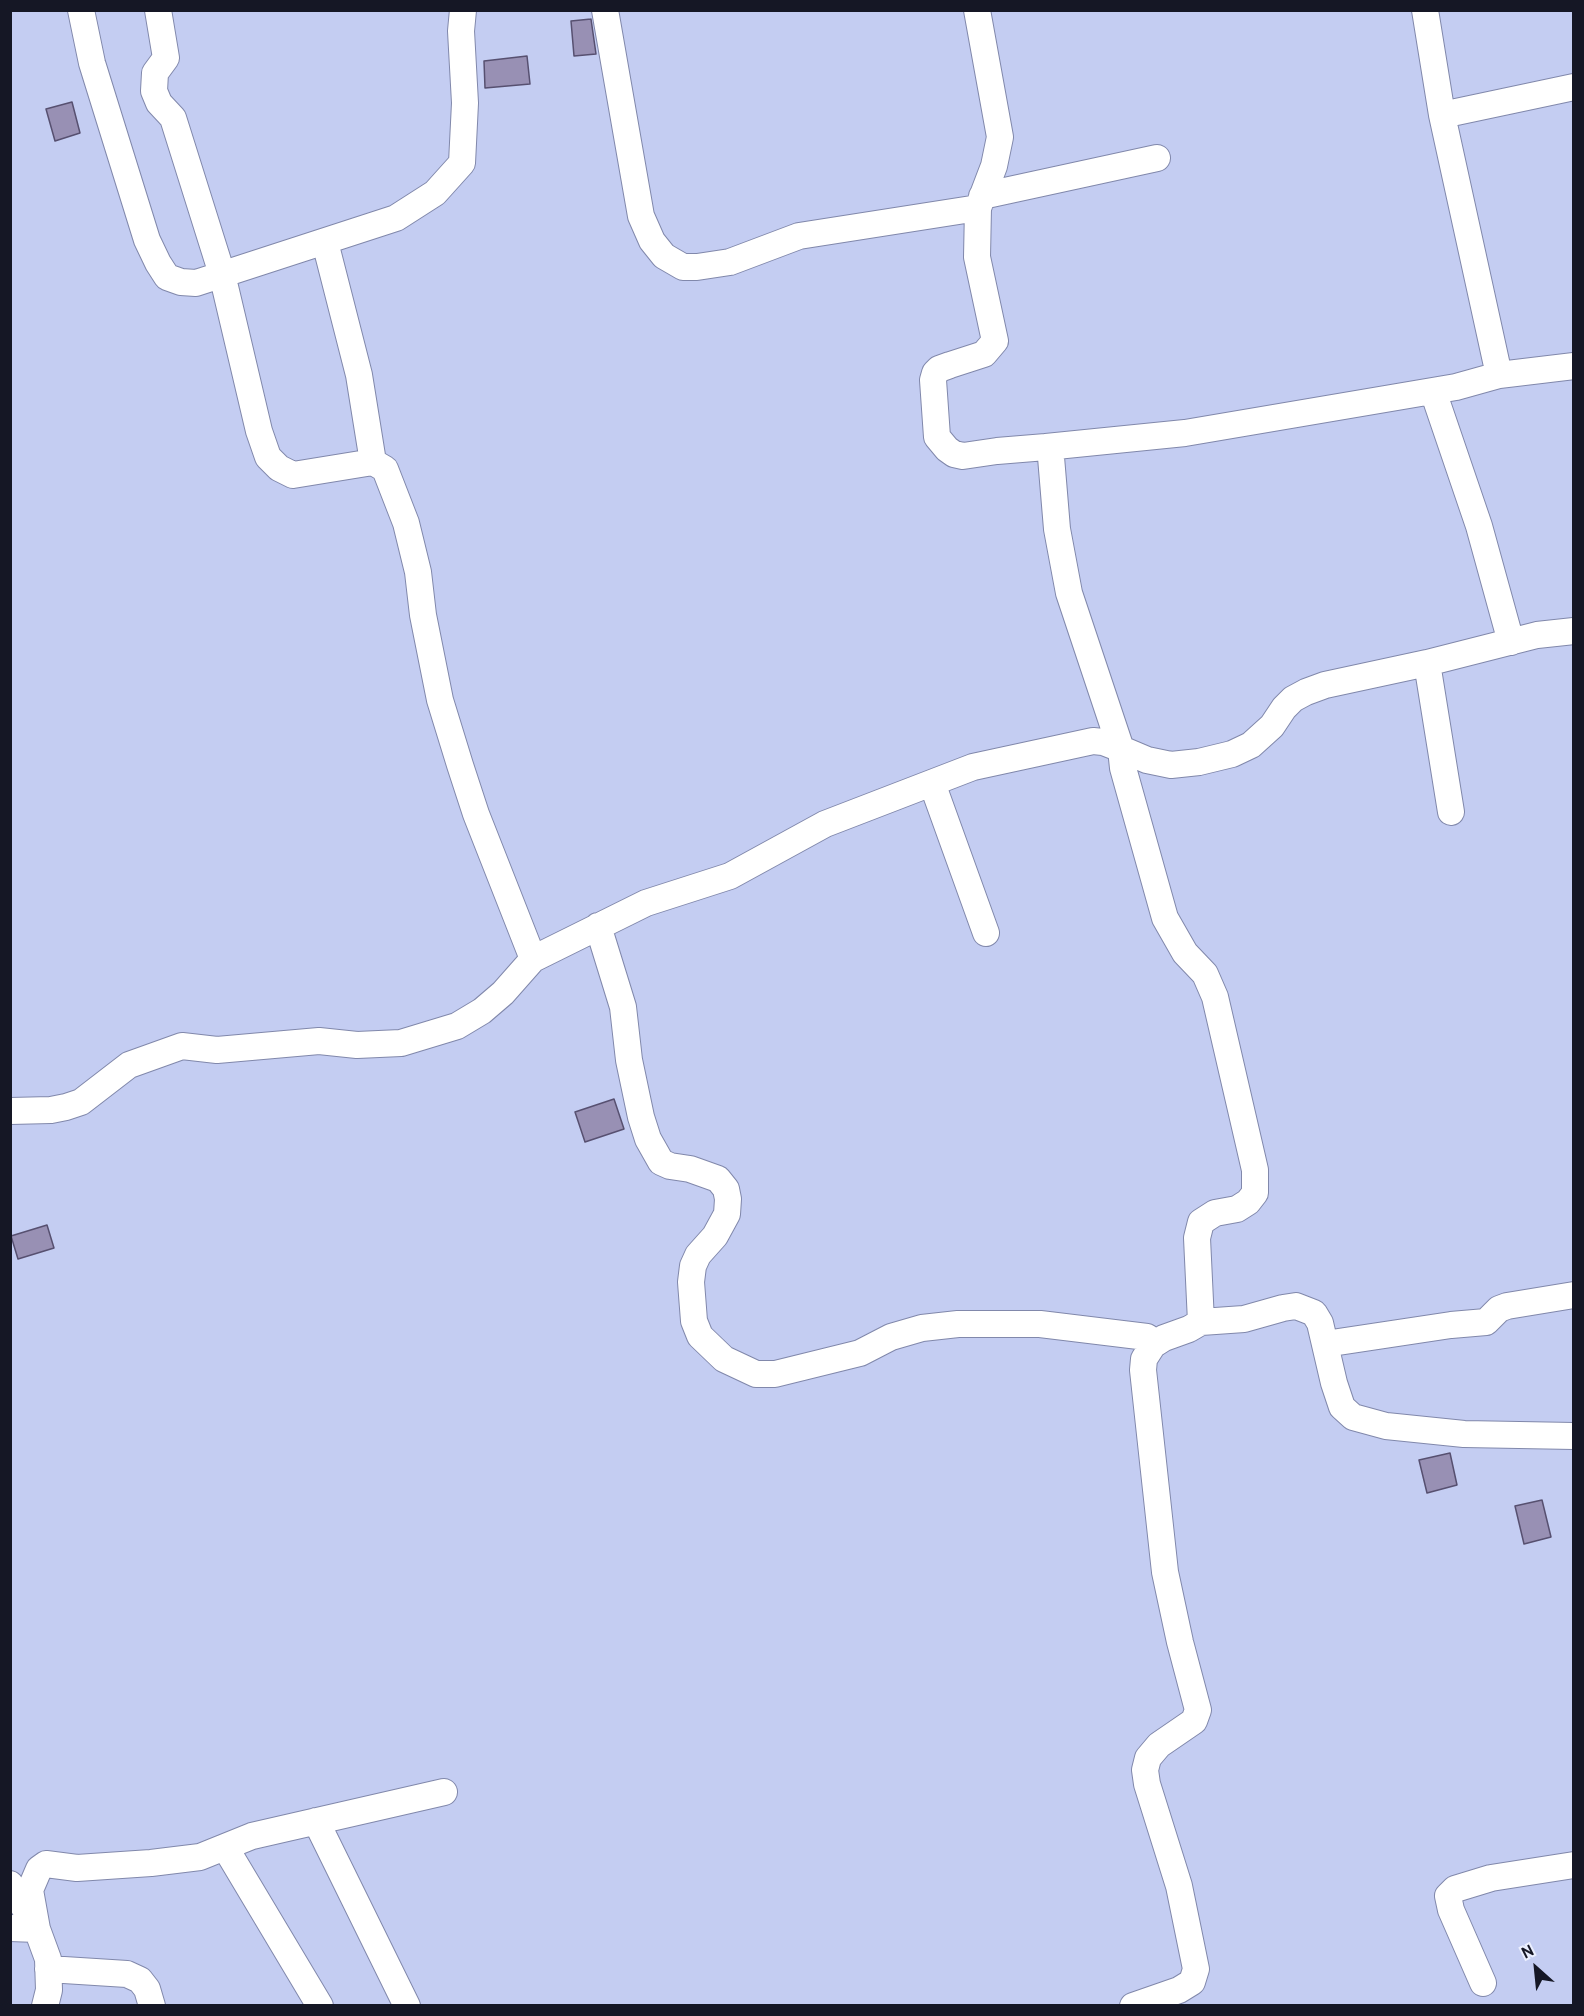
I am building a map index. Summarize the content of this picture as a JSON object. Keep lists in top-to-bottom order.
{
  "north": "top left"
}
